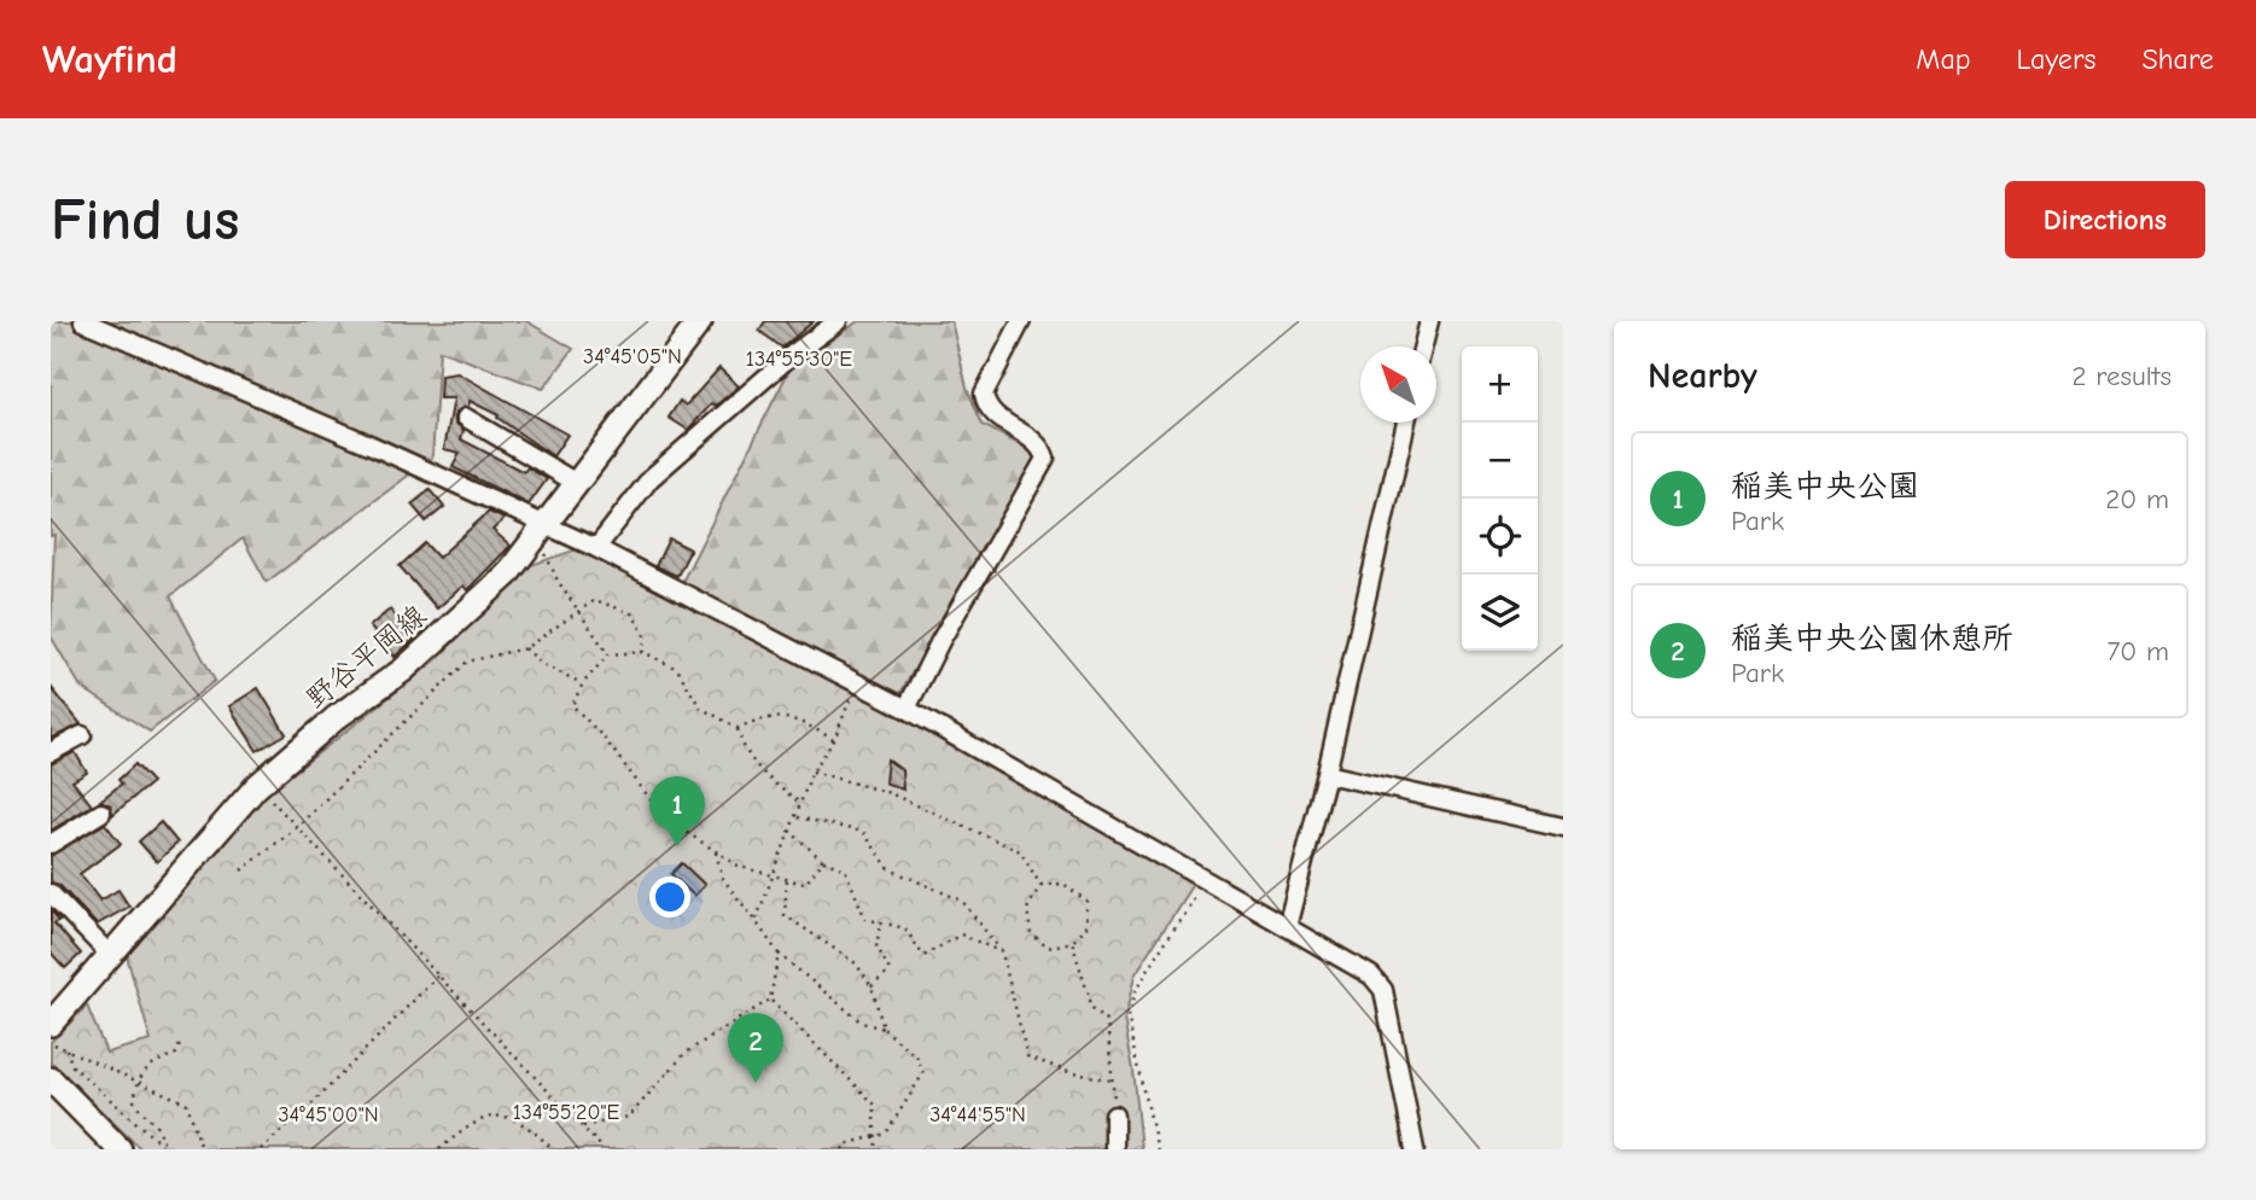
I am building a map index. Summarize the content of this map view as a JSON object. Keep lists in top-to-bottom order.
{
  "streets": {
    "main road": ["野谷平岡線"]
  },
  "north": "top left",
  "page": {
    "header": "Wayfind",
    "nav": ["Map", "Layers", "Share"],
    "buttons": "Directions",
    "title": "Find us",
    "heading": ["Nearby", "2 results"],
    "map_buttons": ["+", "−"],
    "list": [
      {
        "mark": "1",
        "name": "稲美中央公園",
        "note": "Park",
        "value": "20 m"
      },
      {
        "mark": "2",
        "name": "稲美中央公園休憩所",
        "note": "Park",
        "value": "70 m"
      }
    ],
    "pins": ["1", "2"]
  },
  "coordinates": [
    "34°45'05\"N",
    "134°55'30\"E",
    "134°55'20\"E",
    "34°45'00\"N",
    "34°44'55\"N"
  ]
}
